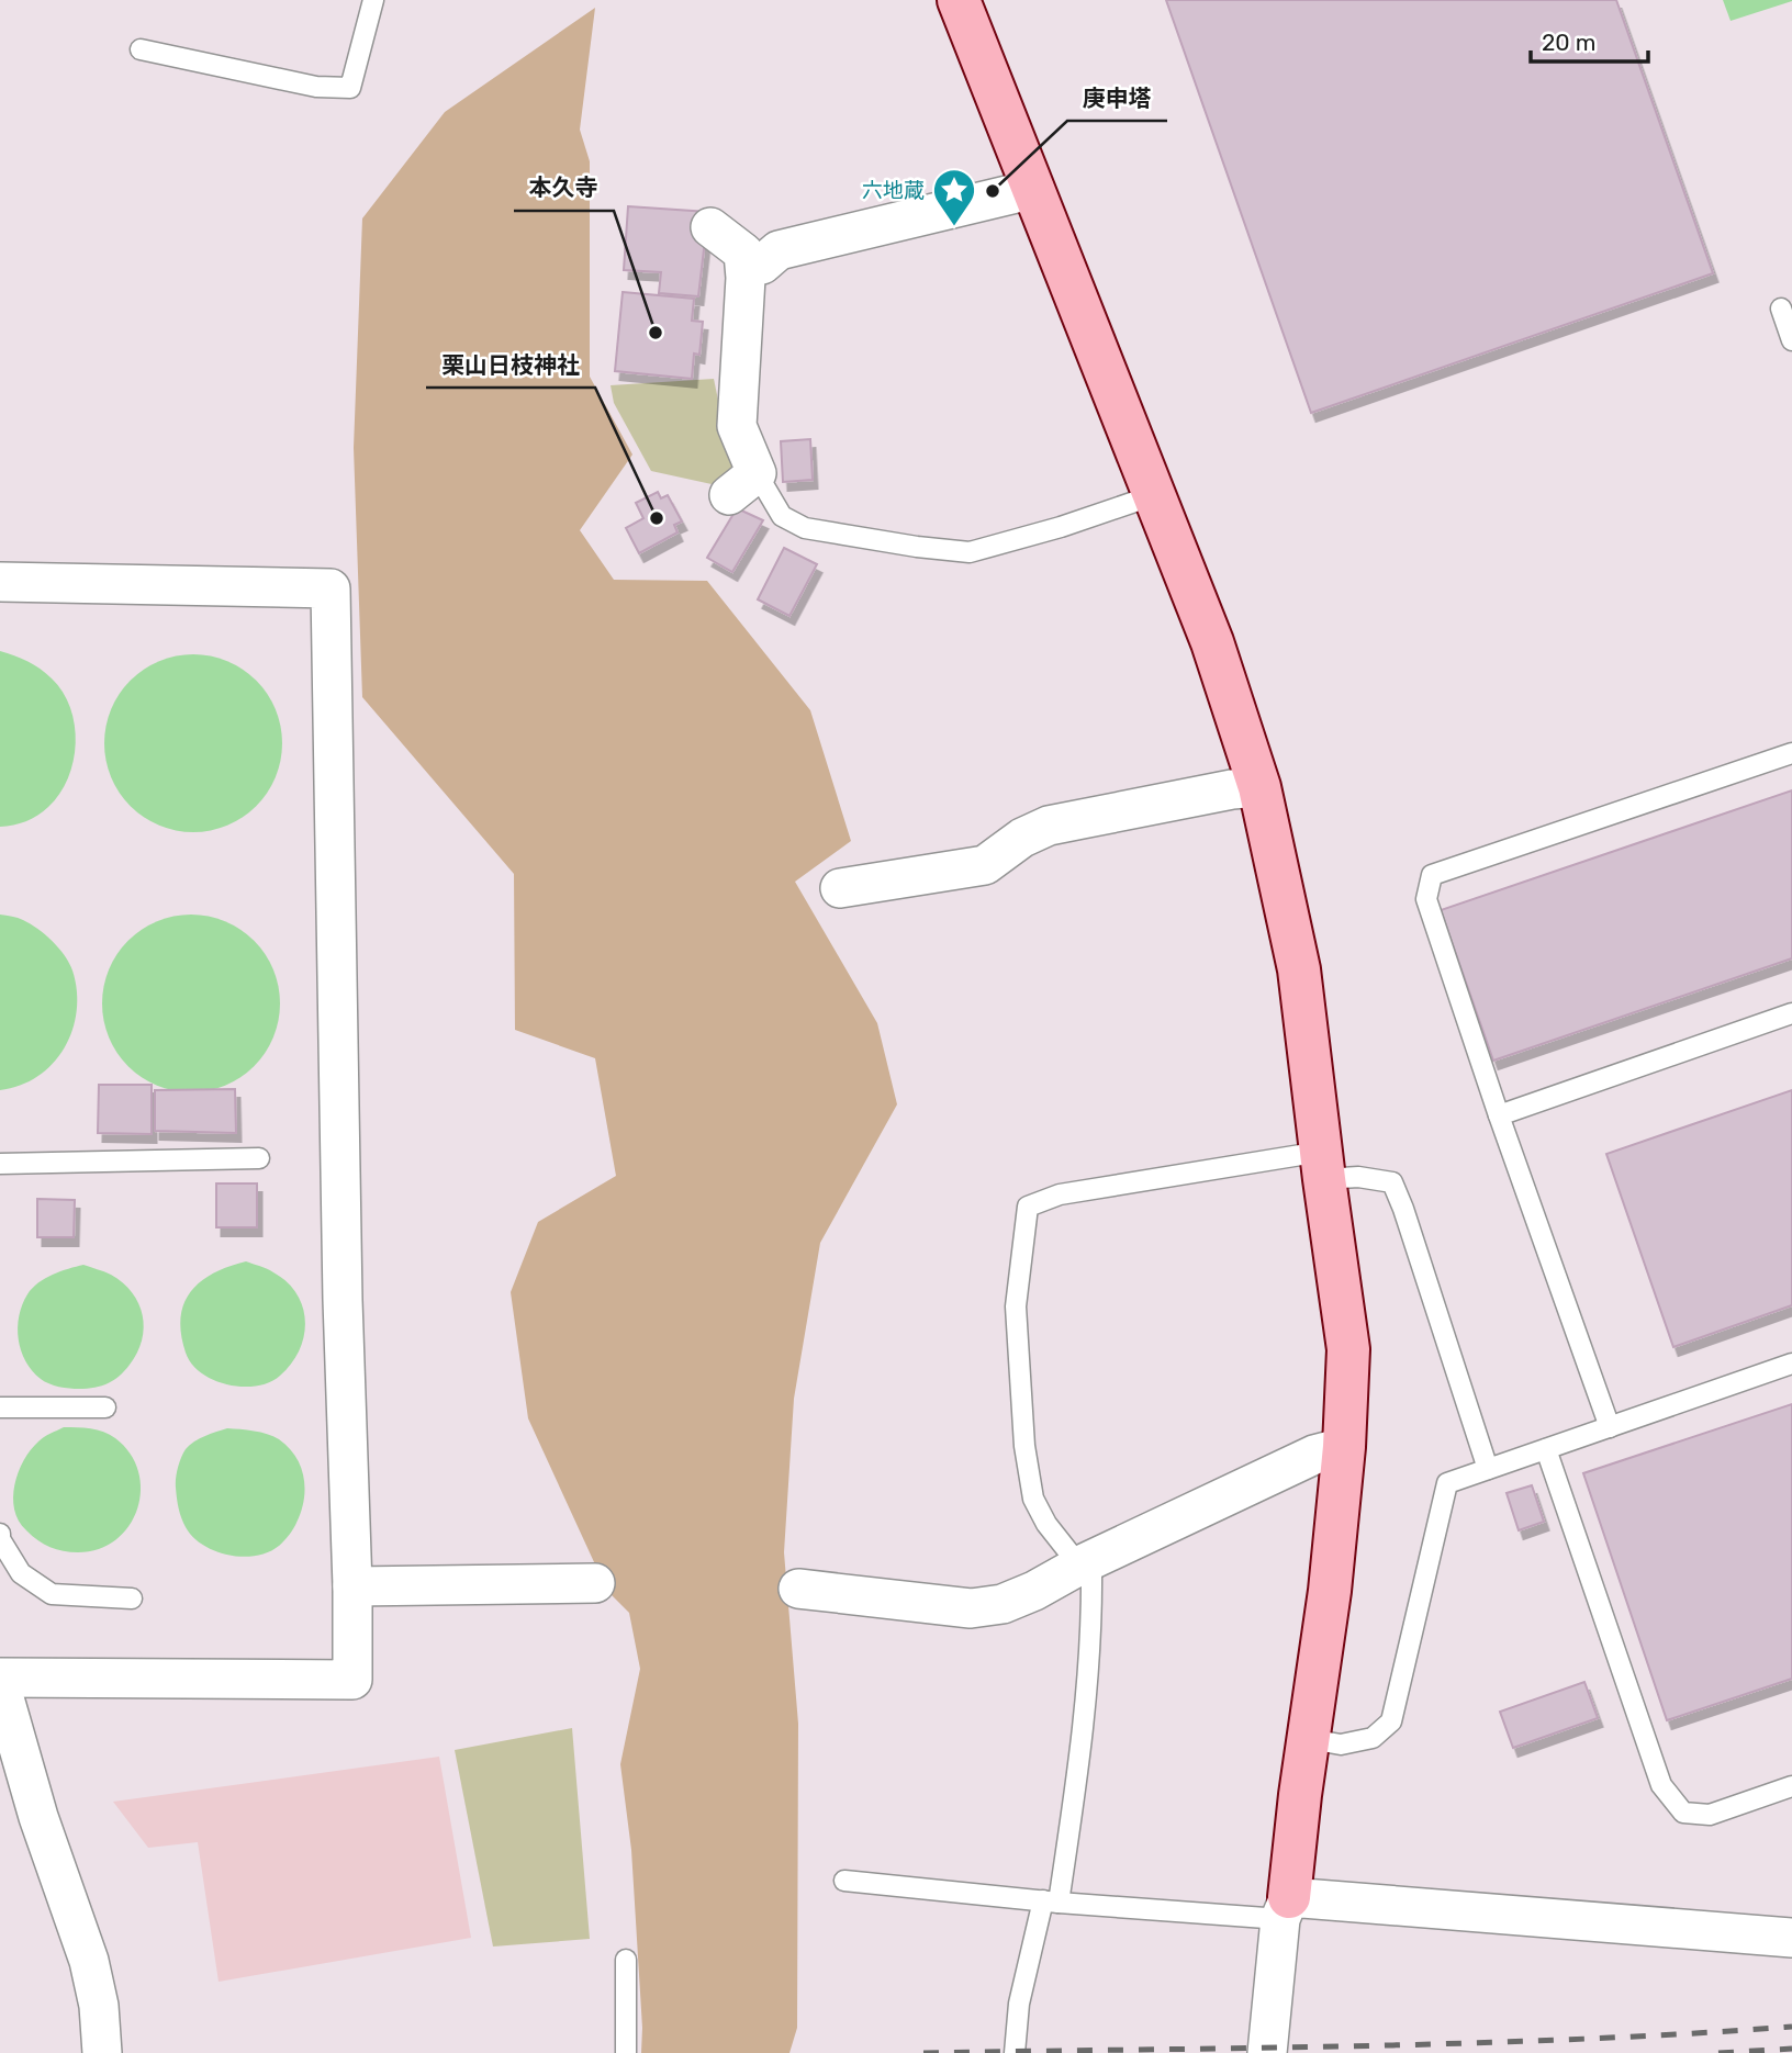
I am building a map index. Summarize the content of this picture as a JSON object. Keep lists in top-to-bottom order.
{
  "places": {
    "other": ["庚申塔", "本久寺", "栗山日枝神社"],
    "place": ["六地蔵"]
  },
  "scale_bar": "20 m"
}
